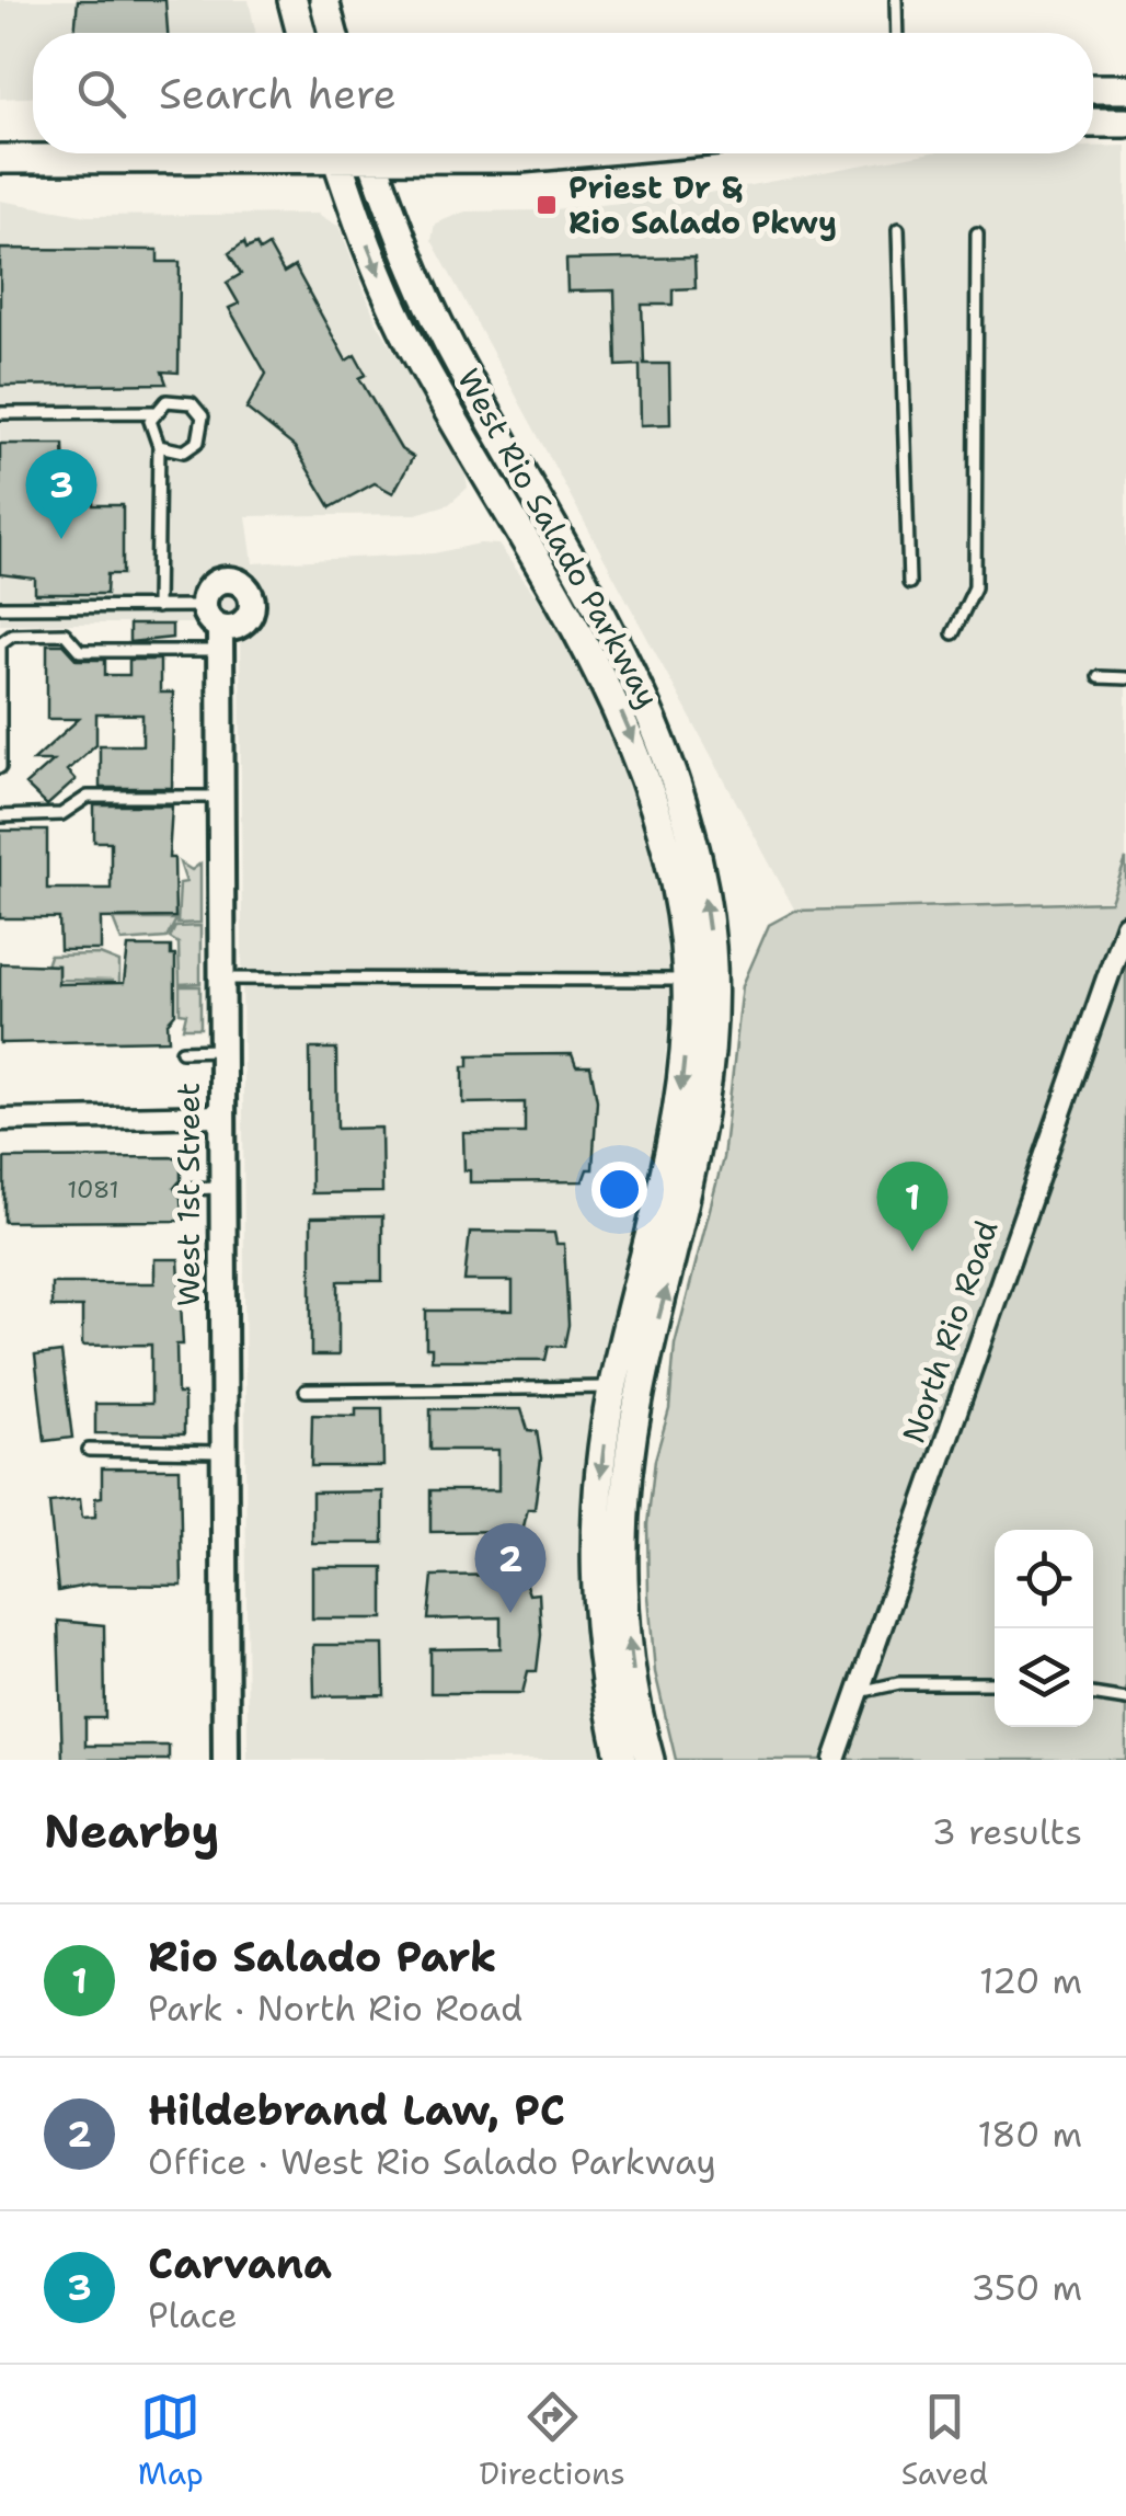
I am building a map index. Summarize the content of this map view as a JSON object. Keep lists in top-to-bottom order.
{
  "streets": {
    "main road": ["West Rio Salado Parkway"],
    "street": ["West 1st Street", "North Rio Road"]
  },
  "places": {
    "transit": ["Priest Dr & Rio Salado Pkwy"]
  },
  "house_numbers": ["1081"],
  "page": {
    "search": "Search here",
    "pins": ["3", "1", "2"],
    "heading": ["Nearby", "3 results"],
    "list": [
      {
        "mark": "1",
        "name": "Rio Salado Park",
        "note": "Park · North Rio Road",
        "value": "120 m"
      },
      {
        "mark": "2",
        "name": "Hildebrand Law, PC",
        "note": "Office · West Rio Salado Parkway",
        "value": "180 m"
      },
      {
        "mark": "3",
        "name": "Carvana",
        "note": "Place",
        "value": "350 m"
      }
    ],
    "nav": ["Map", "Directions", "Saved"]
  }
}
